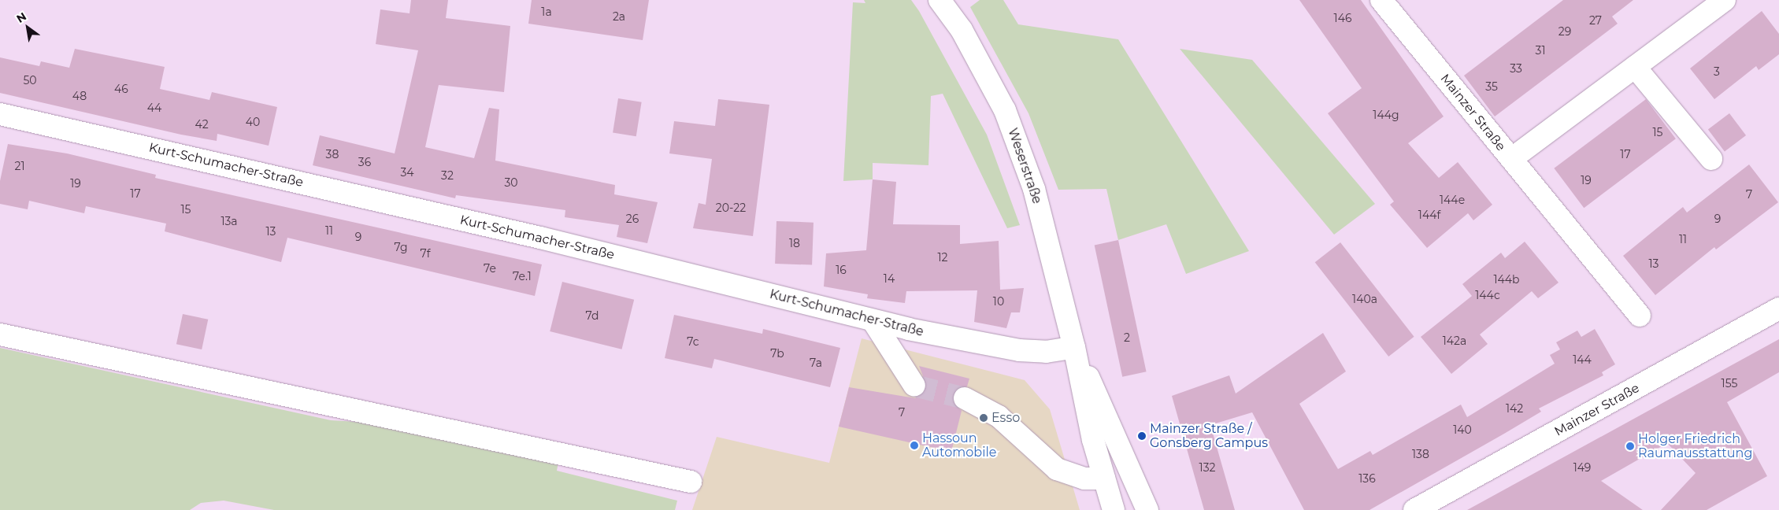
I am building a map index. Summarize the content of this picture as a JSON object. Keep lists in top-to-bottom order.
{
  "streets": {
    "street": ["Mainzer Straße", "Kurt-Schumacher-Straße", "Weserstraße"]
  },
  "crossings": [
    ["Kurt-Schumacher-Straße", "Weserstraße"]
  ],
  "places": [
    "Esso",
    "Mainzer Straße / Gonsberg Campus",
    "Hassoun Automobile",
    "Holger Friedrich Raumausstattung"
  ],
  "house_numbers": [
    "1a",
    "2a",
    "146",
    "27",
    "29",
    "31",
    "33",
    "3",
    "50",
    "35",
    "46",
    "48",
    "44",
    "144g",
    "40",
    "42",
    "15",
    "38",
    "17",
    "36",
    "21",
    "34",
    "32",
    "19",
    "30",
    "19",
    "17",
    "7",
    "144e",
    "20-22",
    "15",
    "144f",
    "26",
    "9",
    "13a",
    "11",
    "13",
    "9",
    "11",
    "18",
    "7g",
    "7f",
    "12",
    "13",
    "7e",
    "16",
    "7e.1",
    "14",
    "144b",
    "144c",
    "140a",
    "10",
    "7d",
    "2",
    "142a",
    "7c",
    "7b",
    "144",
    "7a",
    "155",
    "142",
    "7",
    "140",
    "138",
    "132",
    "149",
    "136"
  ],
  "north": "top left"
}
